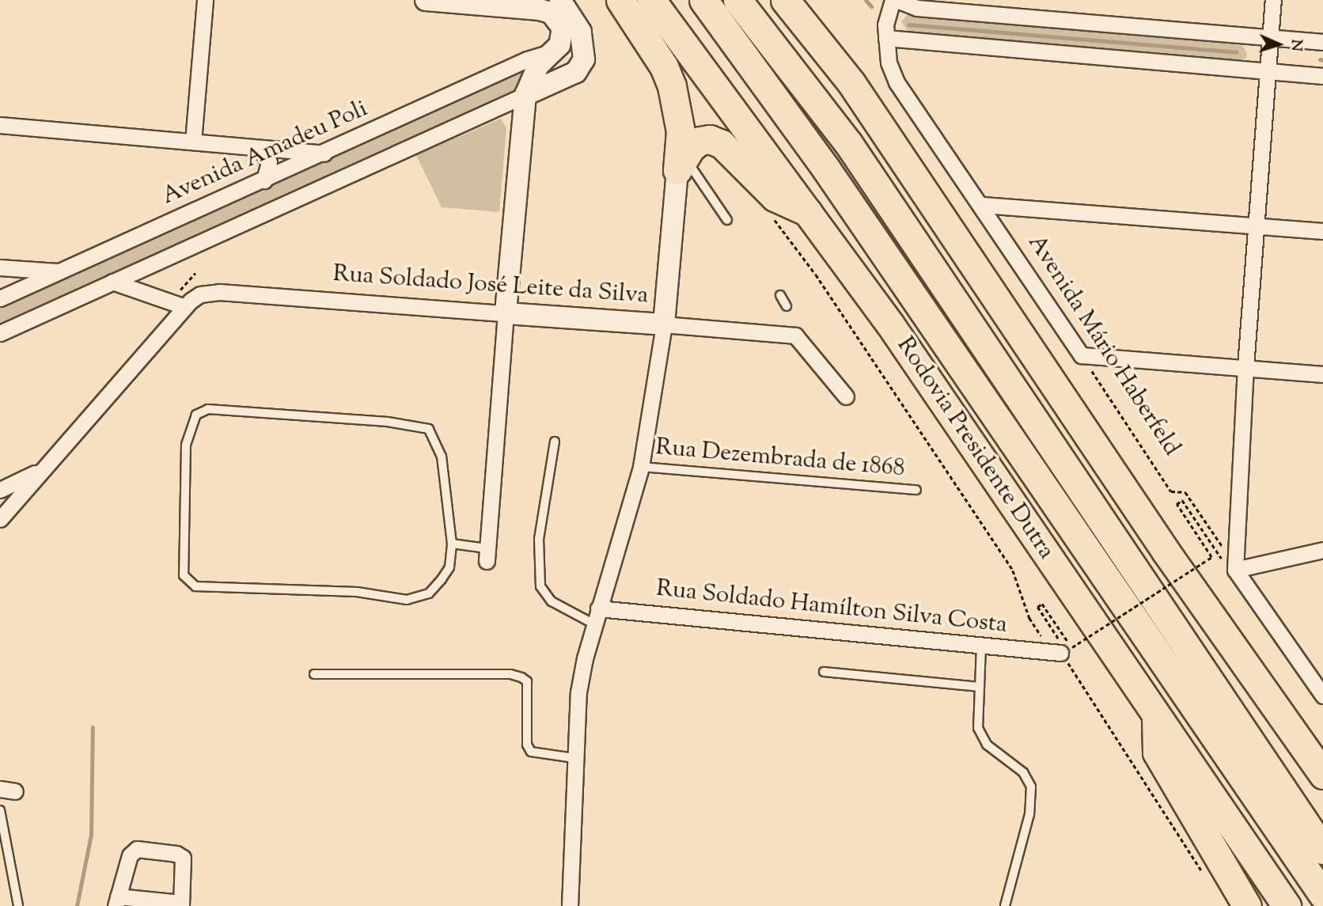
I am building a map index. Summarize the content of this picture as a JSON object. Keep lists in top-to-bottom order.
{
  "streets": {
    "highway": ["Rodovia Presidente Dutra"],
    "main road": ["Rua Soldado José Leite da Silva"],
    "street": ["Avenida Amadeu Poli", "Avenida Mário Haberfeld", "Rua Soldado Hamílton Silva Costa"],
    "lane": ["Rua Dezembrada de 1868"]
  },
  "north": "right"
}
